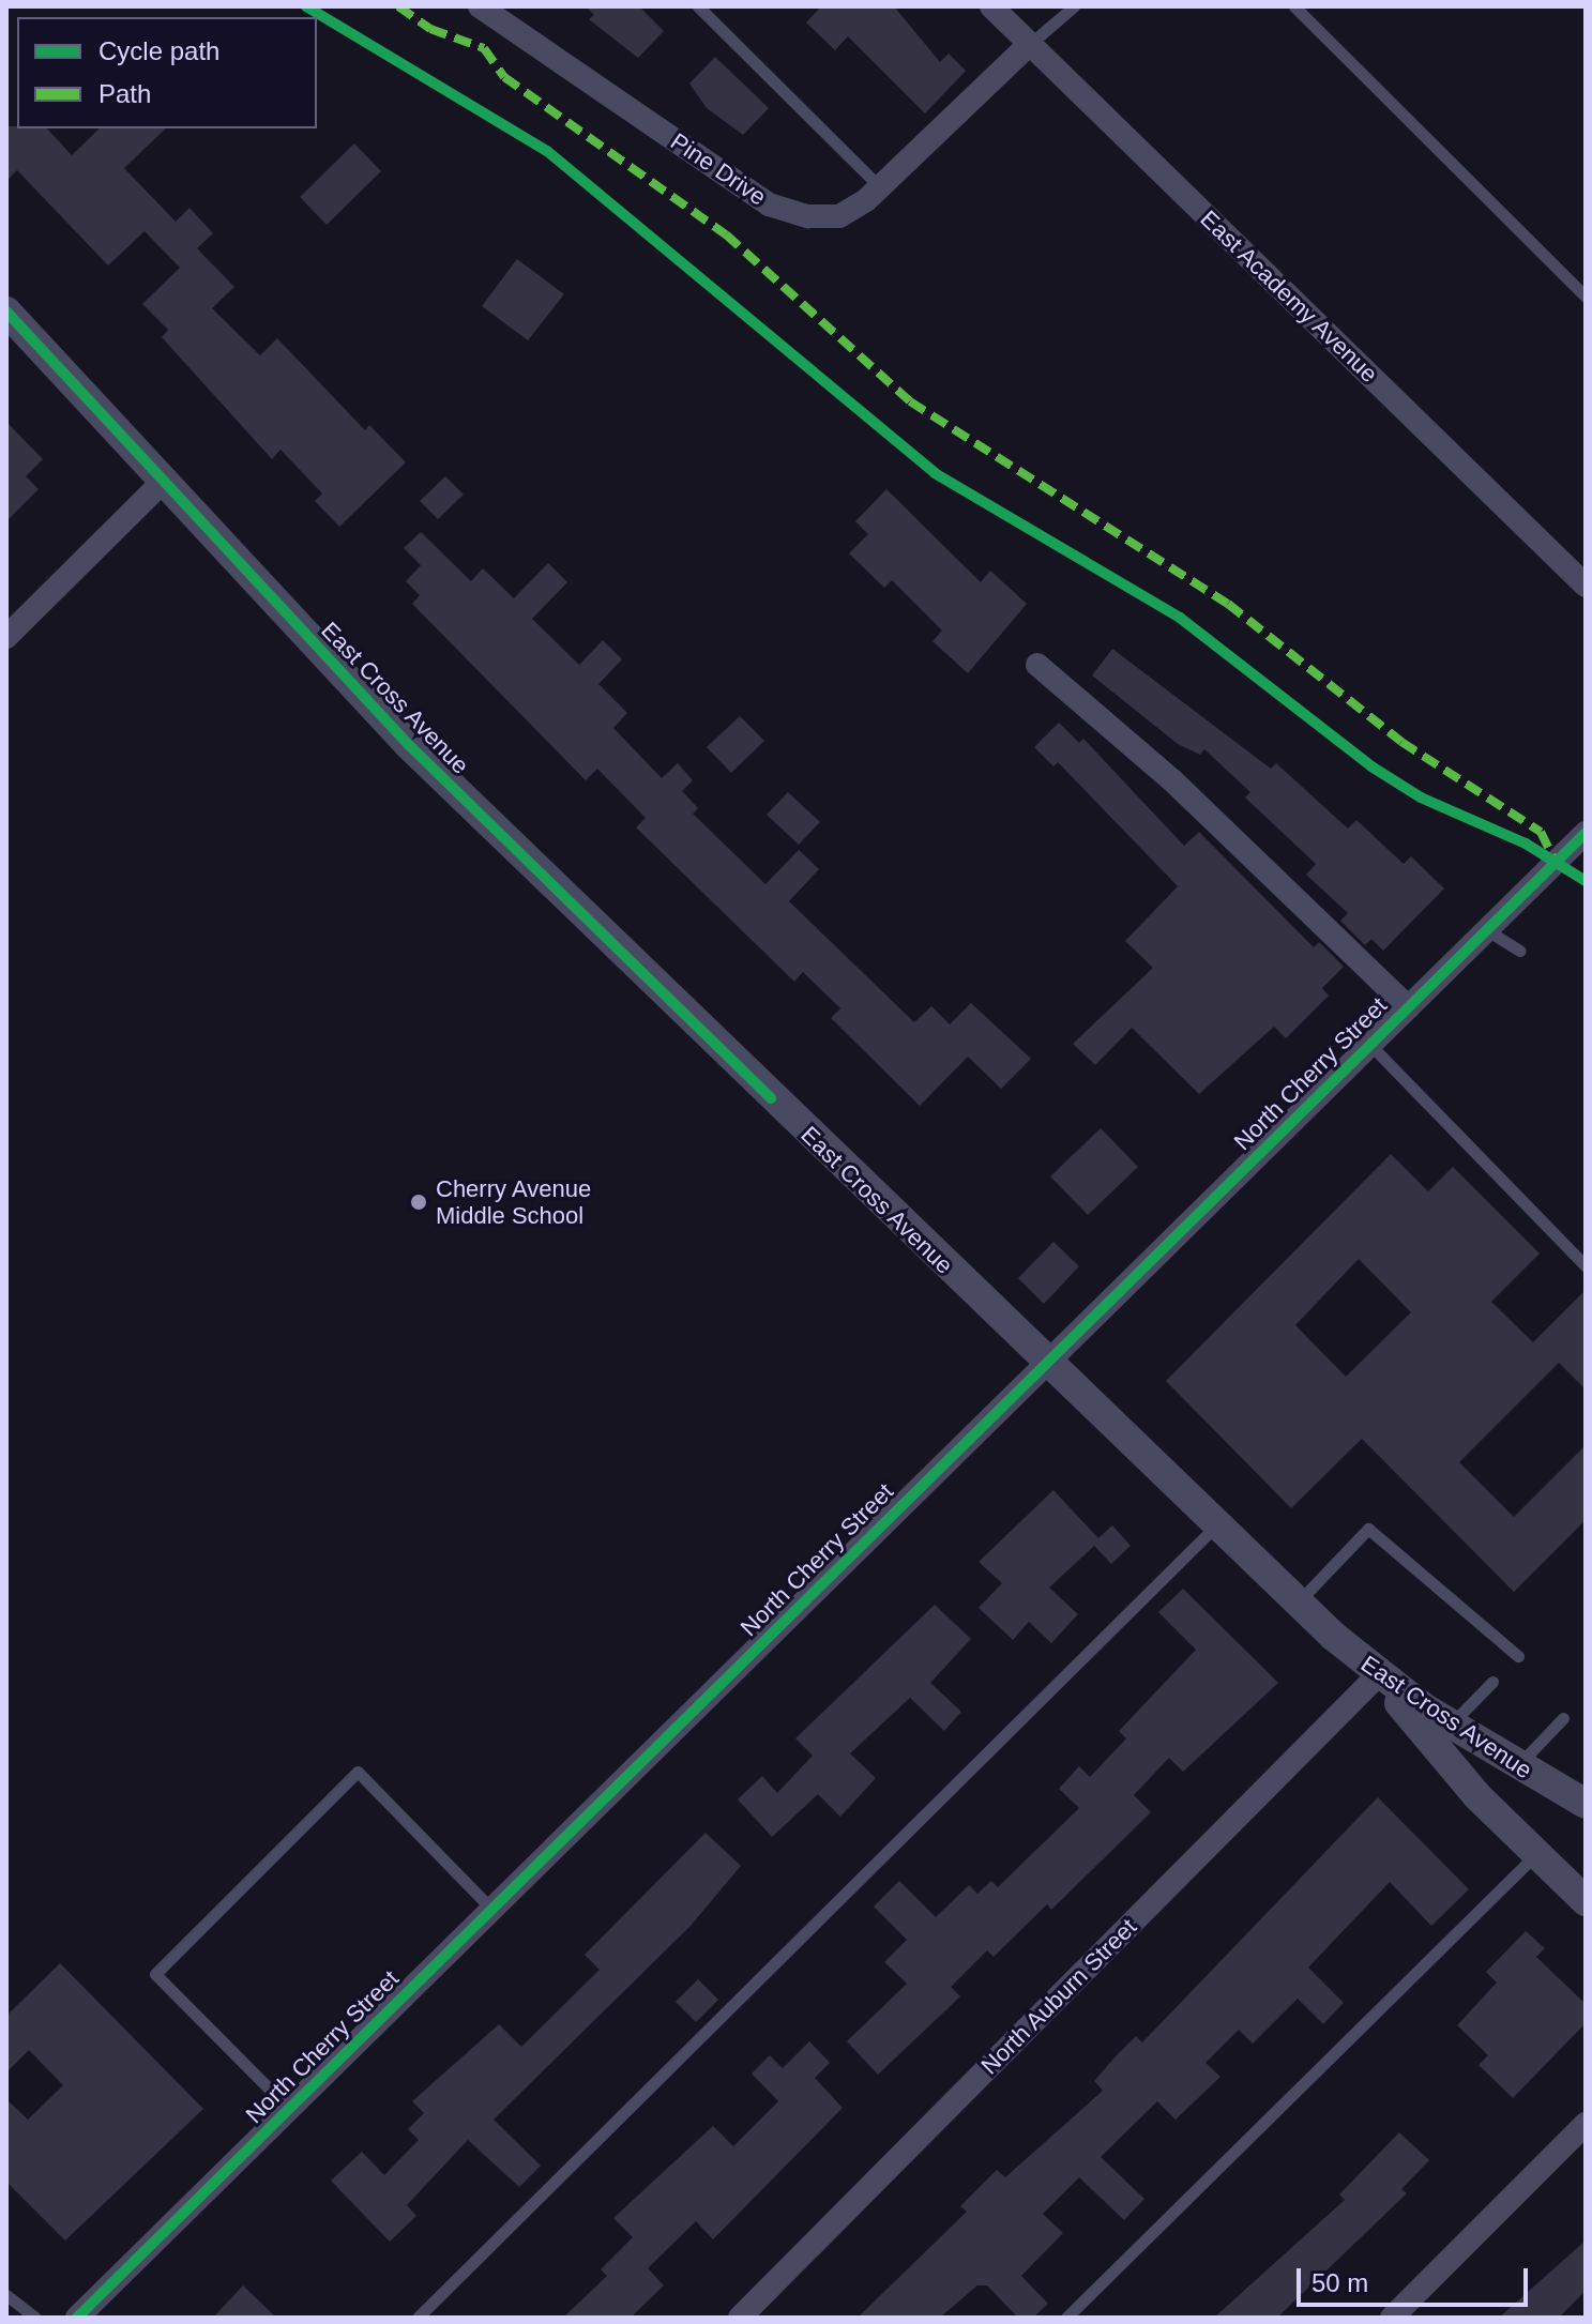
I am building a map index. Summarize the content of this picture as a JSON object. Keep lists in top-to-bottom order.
{
  "streets": {
    "street": [
      "Pine Drive",
      "East Academy Avenue",
      "East Cross Avenue",
      "North Cherry Street",
      "North Auburn Street"
    ]
  },
  "crossings": [
    ["Pine Drive", "East Academy Avenue"],
    ["East Cross Avenue", "North Cherry Street"],
    ["East Cross Avenue", "North Auburn Street"]
  ],
  "places": ["Cherry Avenue Middle School"],
  "legend": ["Cycle path", "Path"],
  "scale_bar": "50 m"
}
